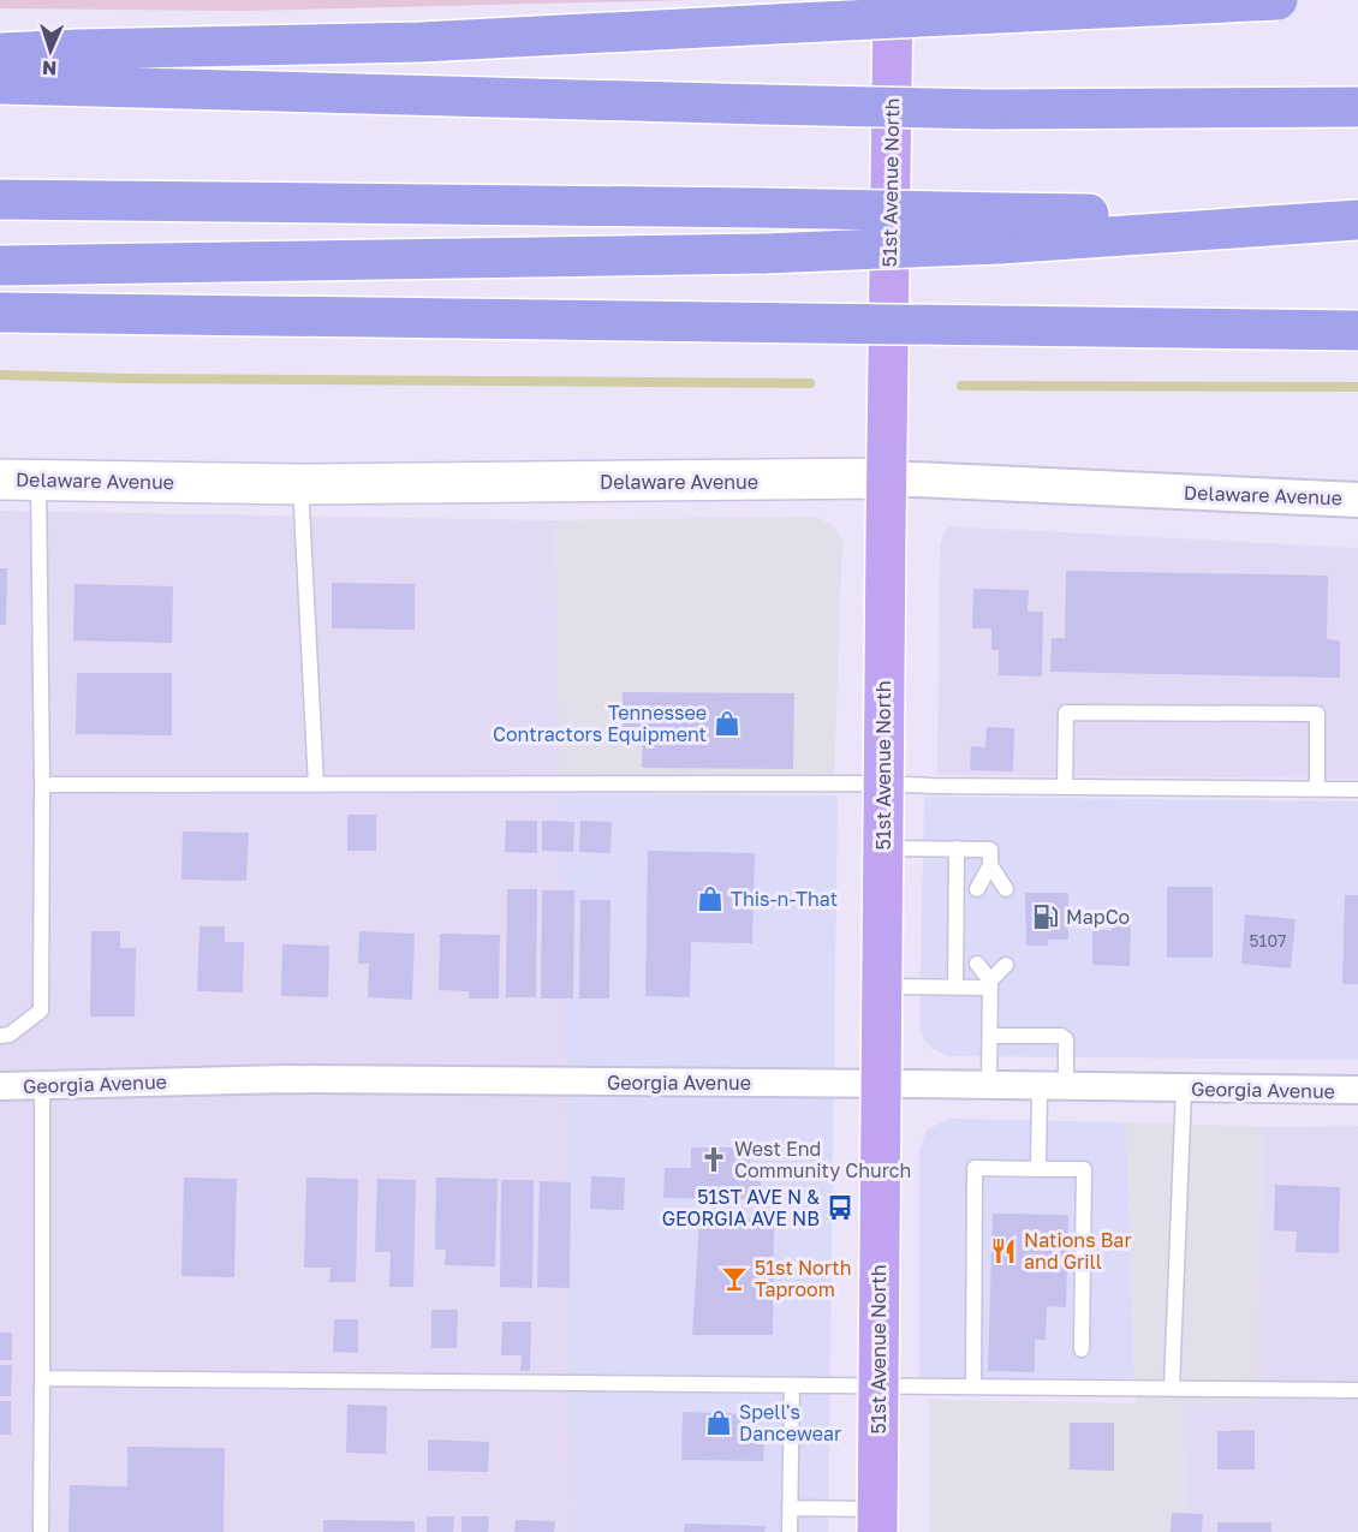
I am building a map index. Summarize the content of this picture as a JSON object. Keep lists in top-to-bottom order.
{
  "streets": {
    "main road": ["51st Avenue North", "Delaware Avenue"],
    "street": ["Georgia Avenue"]
  },
  "crossings": [
    ["51st Avenue North", "Delaware Avenue"],
    ["51st Avenue North", "Georgia Avenue"]
  ],
  "places": {
    "shop": ["Tennessee Contractors Equipment", "This-n-That", "Spell's Dancewear"],
    "fuel station": ["MapCo"],
    "church": ["West End Community Church"],
    "bus stop": ["51ST AVE N & GEORGIA AVE NB"],
    "restaurant": ["Nations Bar and Grill"],
    "bar": ["51st North Taproom"]
  },
  "house_numbers": ["5107"],
  "north": "bottom"
}
